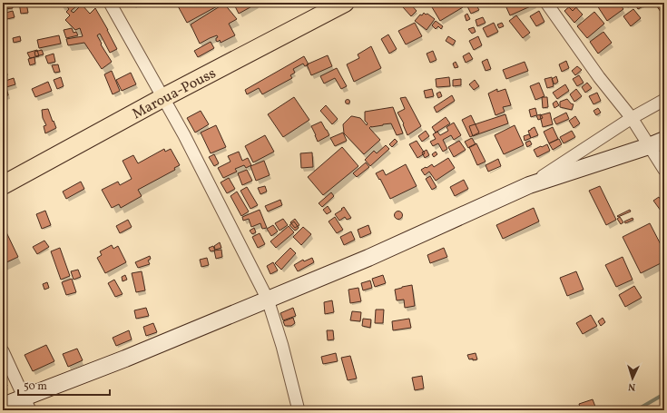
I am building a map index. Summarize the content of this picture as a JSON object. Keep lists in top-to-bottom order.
{
  "streets": {
    "main road": ["Maroua-Pouss"]
  },
  "scale_bar": "50 m",
  "north": "bottom"
}
